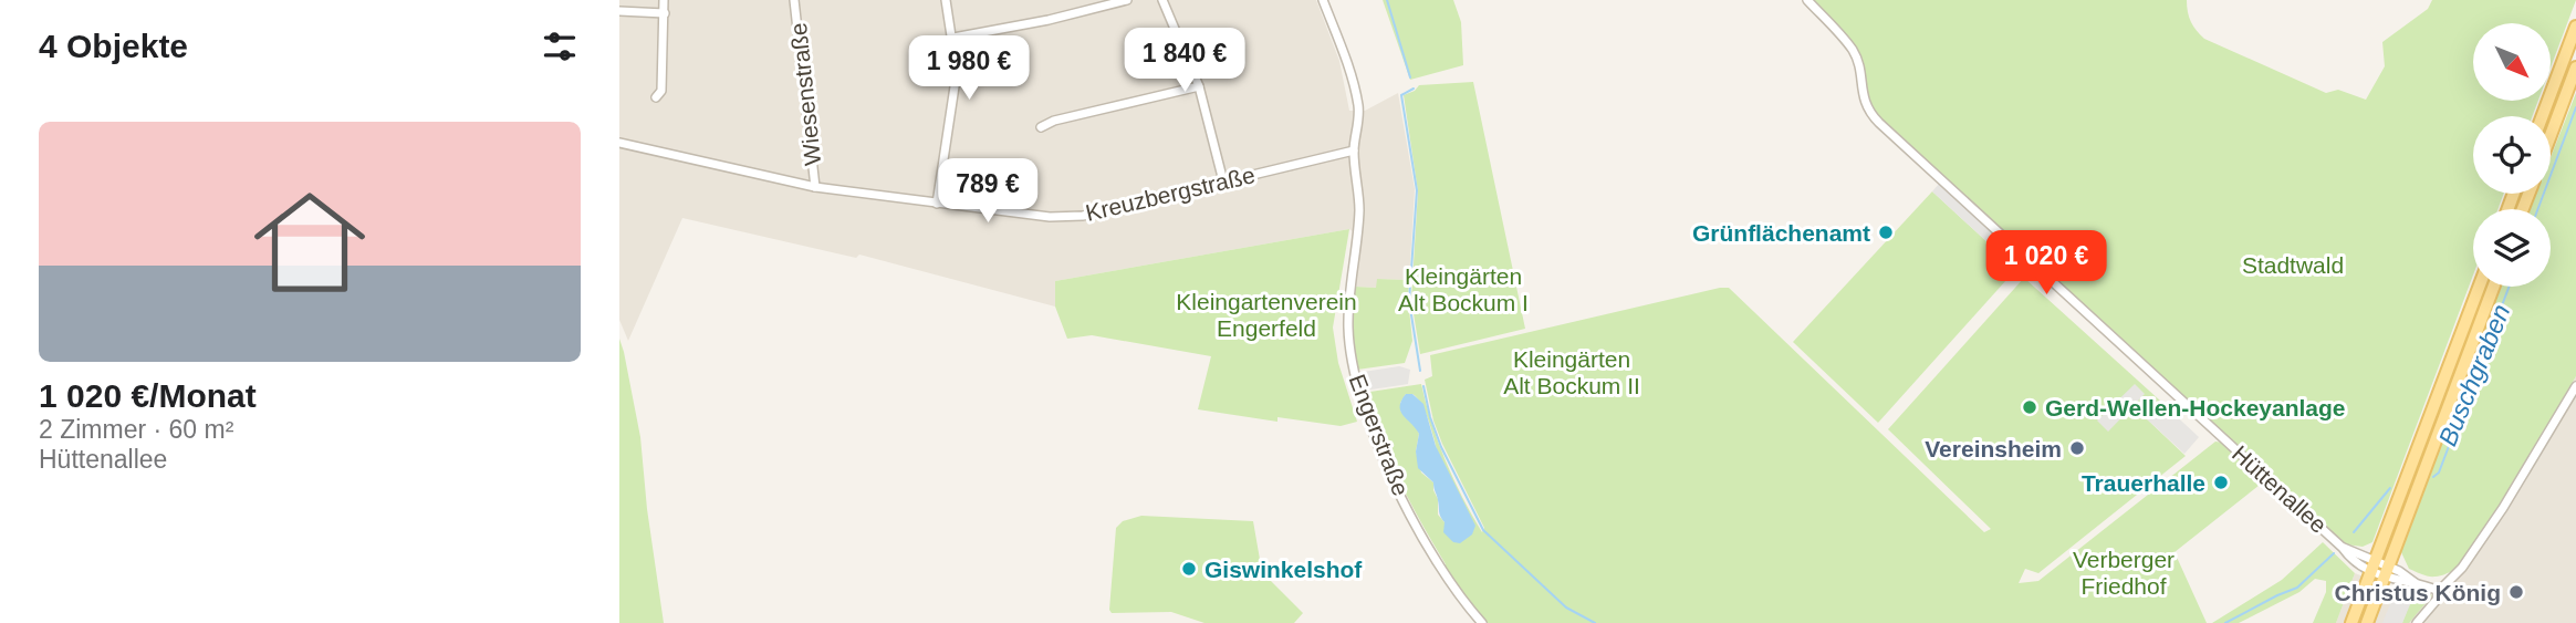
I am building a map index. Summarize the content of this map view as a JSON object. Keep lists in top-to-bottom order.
{
  "streets": {
    "street": [
      "Wiesenstraße",
      "Kreuzbergstraße",
      "Engerstraße",
      "Hüttenallee"
    ]
  },
  "crossings": [
    ["Wiesenstraße", "Kreuzbergstraße"],
    ["Kreuzbergstraße", "Engerstraße"]
  ],
  "water": ["Buschgraben"],
  "parks": [
    "Stadtwald",
    "Kleingärten Alt Bockum I",
    "Kleingartenverein Engerfeld",
    "Kleingärten Alt Bockum II",
    "Verberger Friedhof"
  ],
  "places": [
    "Grünflächenamt",
    "Gerd-Wellen-Hockeyanlage",
    "Vereinsheim",
    "Trauerhalle",
    "Giswinkelshof",
    "Christus König"
  ],
  "north": "bottom right",
  "page": {
    "heading": "4 Objekte",
    "price": [
      "1 840 €",
      "1 980 €",
      "789 €",
      "1 020 €"
    ],
    "list": [
      {
        "name": "1 020 €/Monat",
        "note": "2 Zimmer · 60 m² · Hüttenallee"
      }
    ]
  }
}
